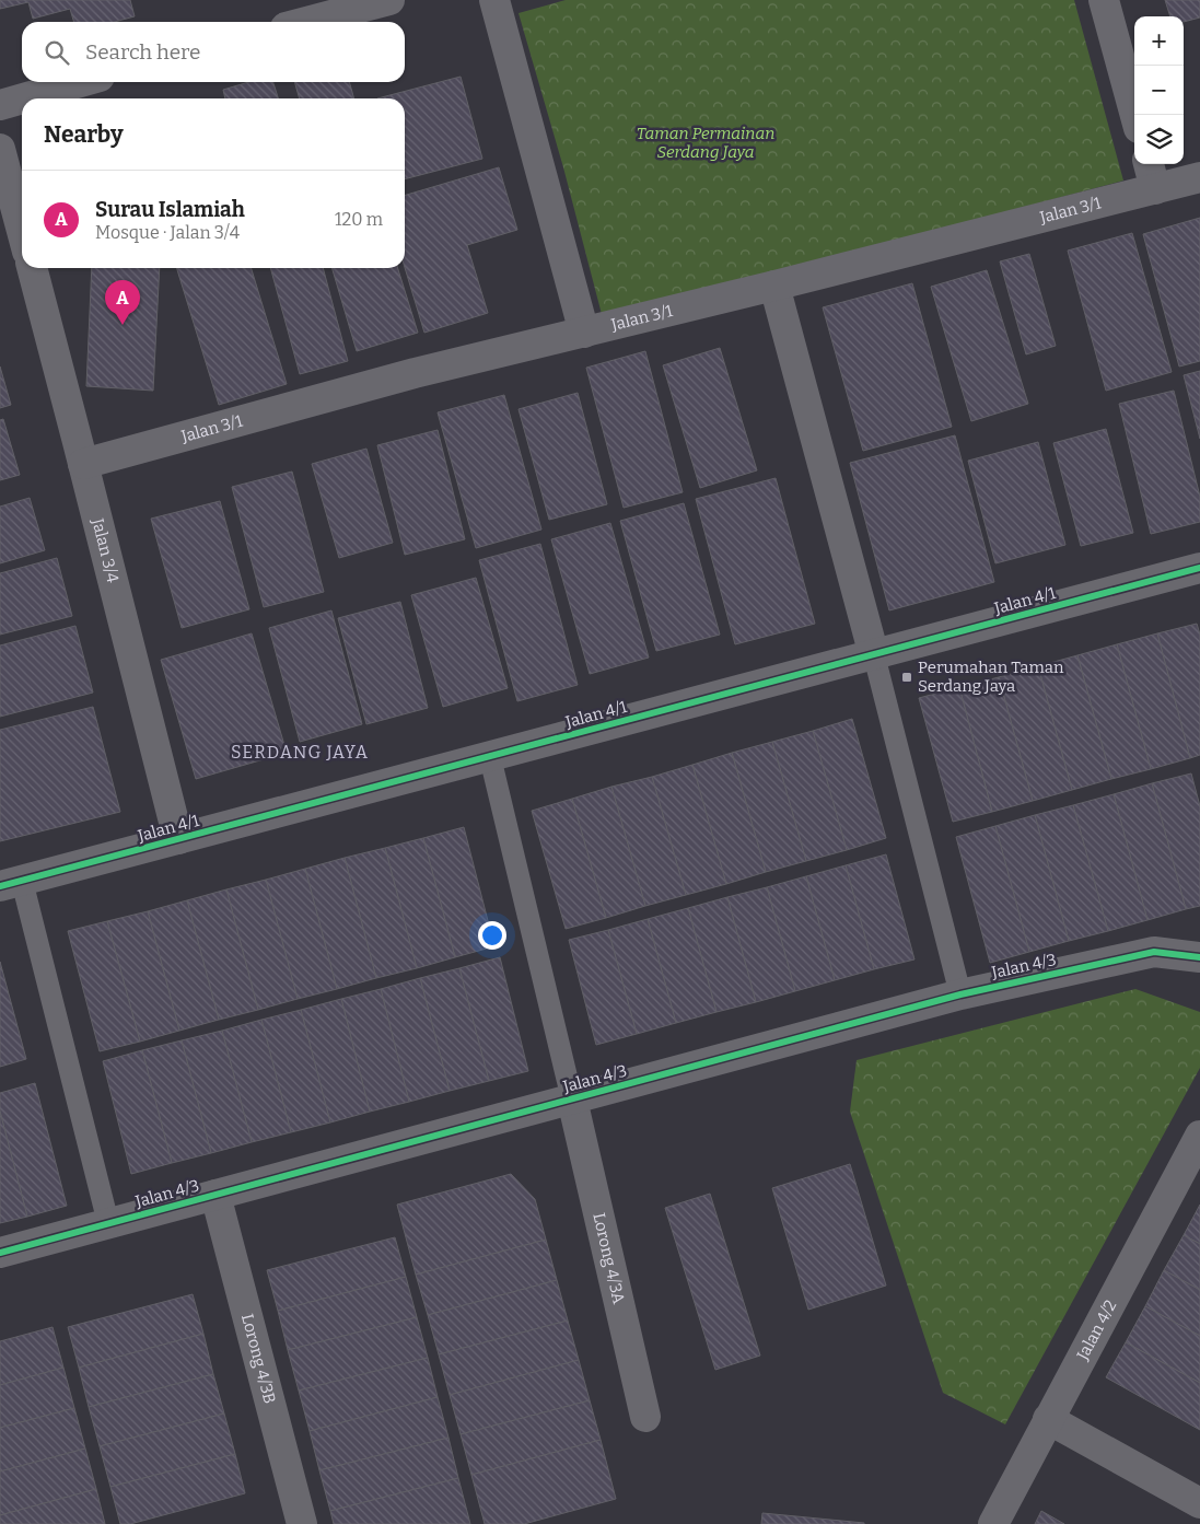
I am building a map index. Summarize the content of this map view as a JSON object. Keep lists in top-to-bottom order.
{
  "streets": {
    "street": [
      "Jalan 3/1",
      "Jalan 3/4",
      "Jalan 4/1",
      "Jalan 4/3",
      "Lorong 4/3A",
      "Jalan 4/2",
      "Lorong 4/3B"
    ]
  },
  "crossings": [
    ["Jalan 3/1", "Jalan 3/4"],
    ["Jalan 3/4", "Jalan 4/1"],
    ["Jalan 4/3", "Lorong 4/3A"],
    ["Jalan 4/3", "Lorong 4/3B"]
  ],
  "districts": ["SERDANG JAYA"],
  "parks": ["Taman Permainan Serdang Jaya"],
  "places": {
    "transit": ["Perumahan Taman Serdang Jaya"]
  },
  "page": {
    "map_buttons": ["+", "−"],
    "search": "Search here",
    "heading": "Nearby",
    "list": [
      {
        "mark": "A",
        "name": "Surau Islamiah",
        "note": "Mosque · Jalan 3/4",
        "value": "120 m"
      }
    ],
    "pins": "A"
  }
}
